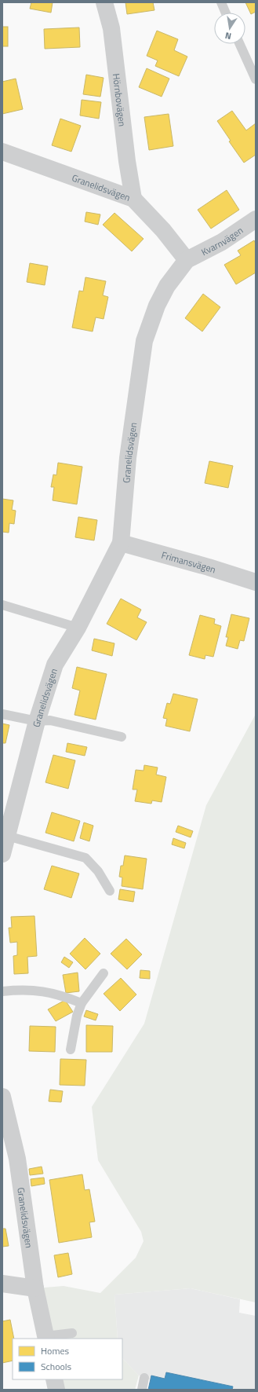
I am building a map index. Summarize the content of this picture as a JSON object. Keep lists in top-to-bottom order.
{
  "streets": {
    "street": [
      "Hörnbovägen",
      "Granelidsvägen",
      "Kvarnvägen",
      "Frimansvägen"
    ]
  },
  "crossings": [
    ["Hörnbovägen", "Granelidsvägen"],
    ["Granelidsvägen", "Kvarnvägen"],
    ["Granelidsvägen", "Frimansvägen"]
  ],
  "legend": ["Homes", "Schools"],
  "north": "bottom"
}
